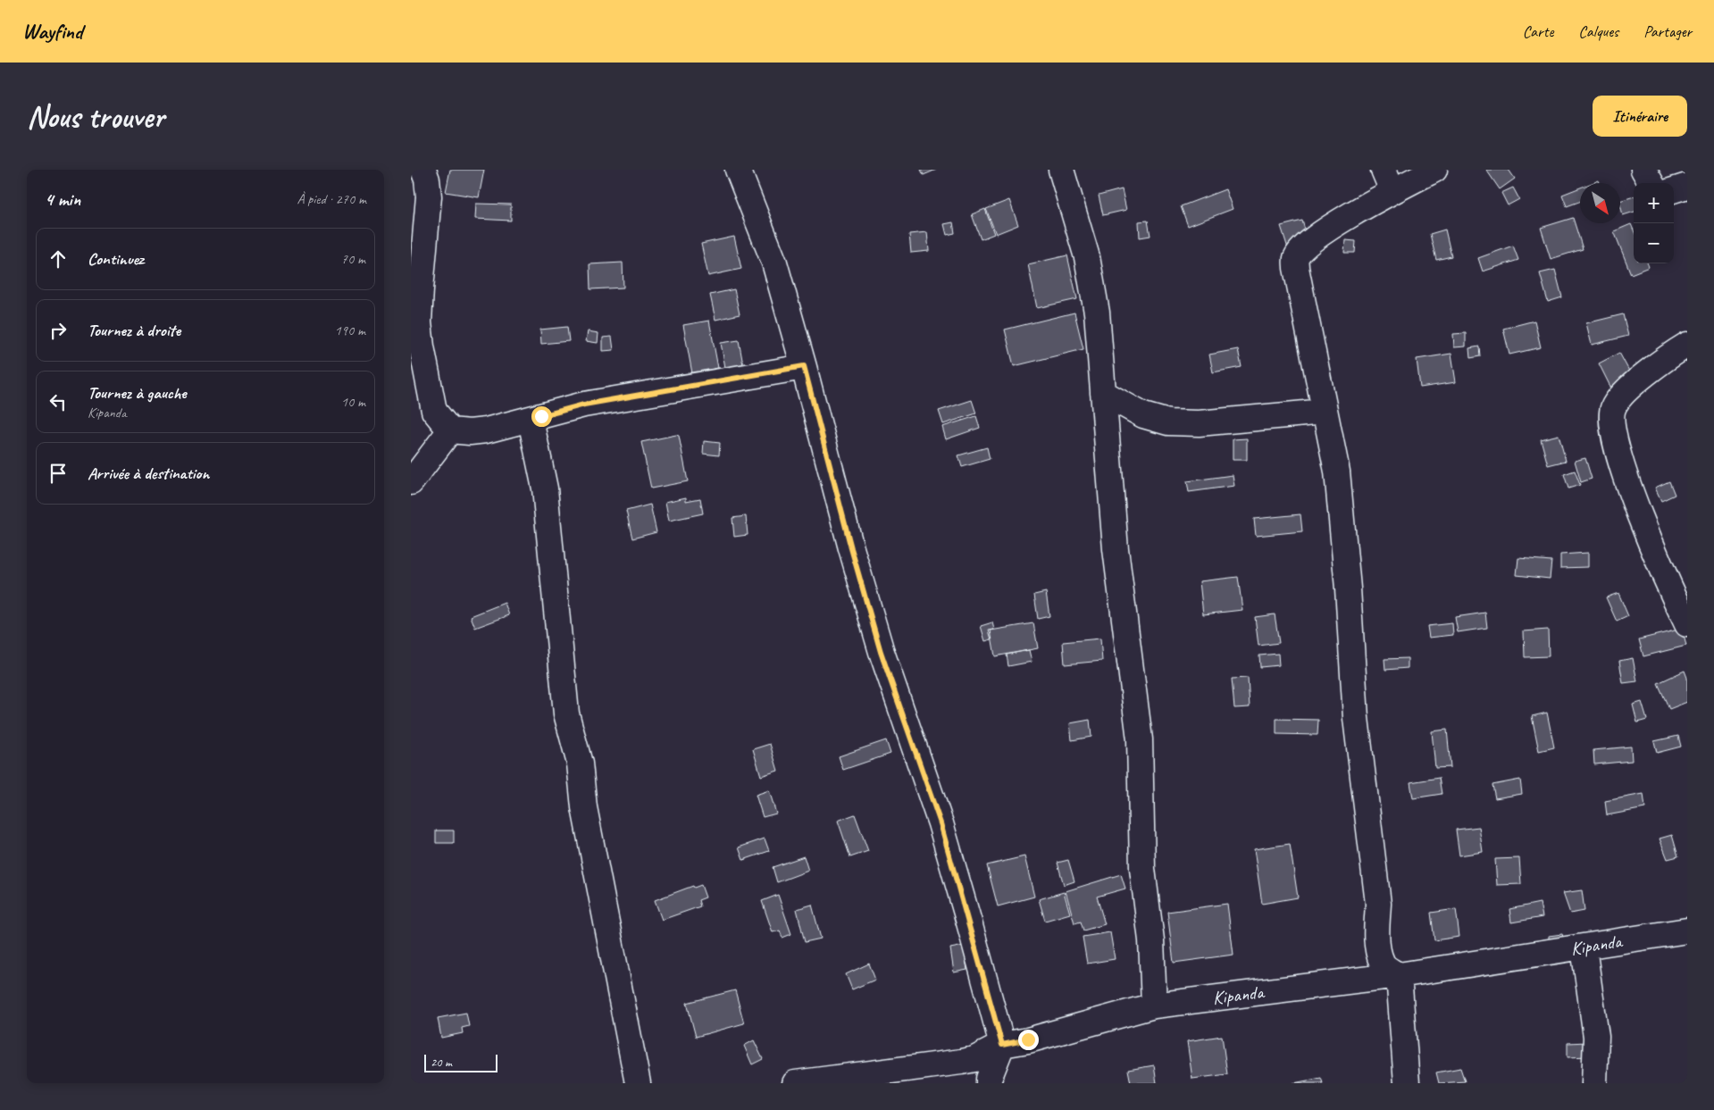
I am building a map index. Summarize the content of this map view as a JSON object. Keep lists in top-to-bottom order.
{
  "streets": {
    "street": ["Kipanda"]
  },
  "scale_bar": "20 m",
  "north": "bottom right",
  "page": {
    "header": "Wayfind",
    "nav": ["Carte", "Calques", "Partager"],
    "buttons": "Itinéraire",
    "title": "Nous trouver",
    "heading": ["4 min", "À pied · 270 m"],
    "map_buttons": ["+", "−"],
    "list": [
      ["Continuez", "70 m"],
      ["Tournez à droite", "190 m"],
      ["Tournez à gauche", "Kipanda", "10 m"],
      "Arrivée à destination"
    ],
    "scale": "20 m"
  }
}
